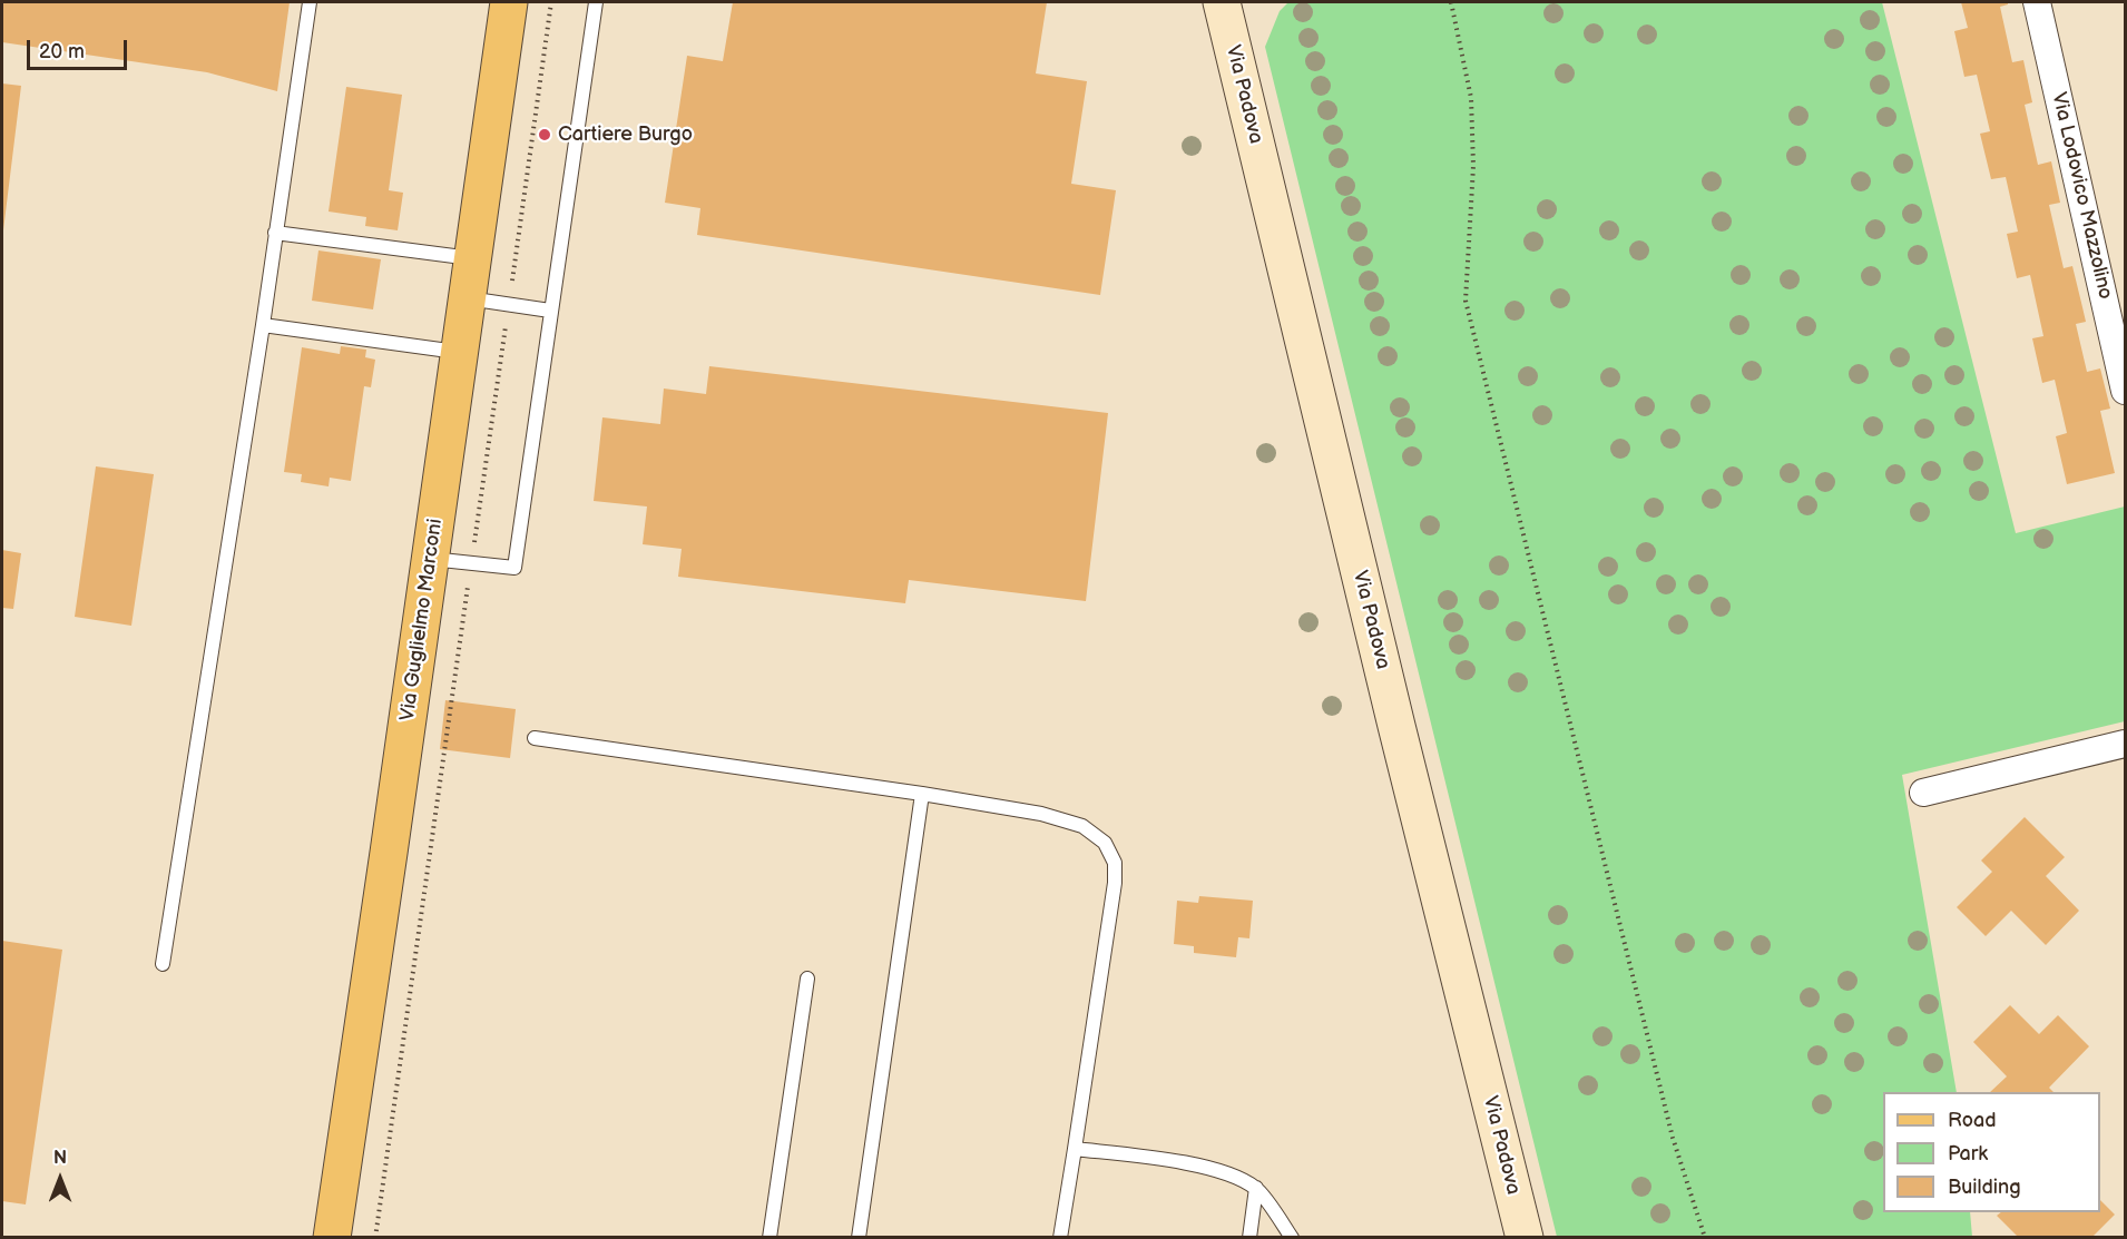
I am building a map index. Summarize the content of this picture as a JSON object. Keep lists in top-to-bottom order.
{
  "streets": {
    "main road": ["Via Padova", "Via Guglielmo Marconi"],
    "street": ["Via Lodovico Mazzolino"]
  },
  "places": ["Cartiere Burgo"],
  "legend": ["Road", "Park", "Building"],
  "scale_bar": "20 m",
  "north": "top"
}
